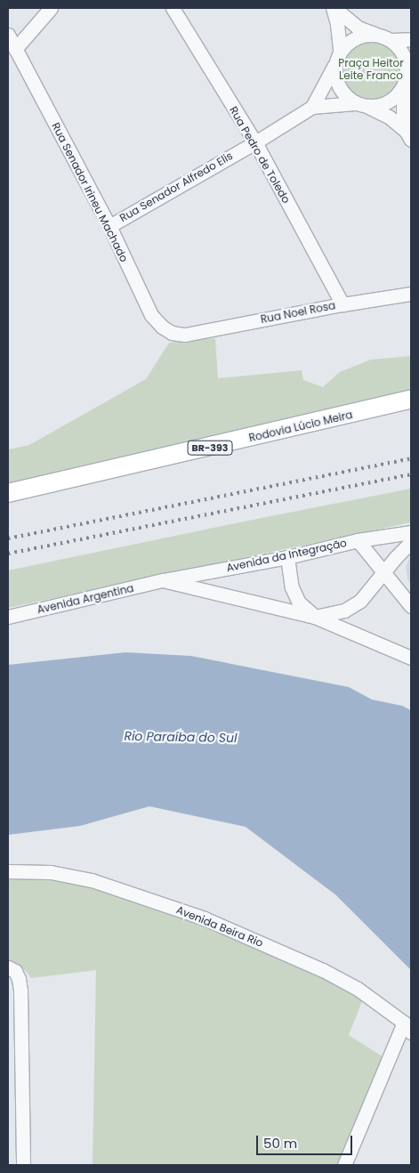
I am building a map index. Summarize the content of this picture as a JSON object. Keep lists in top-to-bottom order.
{
  "streets": {
    "main road": ["Rodovia Lúcio Meira", "BR-393"],
    "street": [
      "Rua Pedro de Toledo",
      "Rua Senador Alfredo Elis",
      "Rua Senador Irineu Machado",
      "Rua Noel Rosa",
      "Avenida da Integração",
      "Avenida Argentina",
      "Avenida Beira Rio"
    ]
  },
  "crossings": [
    ["Rua Pedro de Toledo", "Rua Senador Alfredo Elis"],
    ["Rua Pedro de Toledo", "Rua Noel Rosa"],
    ["Rua Senador Alfredo Elis", "Rua Senador Irineu Machado"],
    ["Rua Senador Irineu Machado", "Rua Noel Rosa"],
    ["Avenida da Integração", "Avenida Argentina"]
  ],
  "water": ["Rio Paraíba do Sul"],
  "parks": ["Praça Heitor Leite Franco"],
  "scale_bar": "50 m"
}
